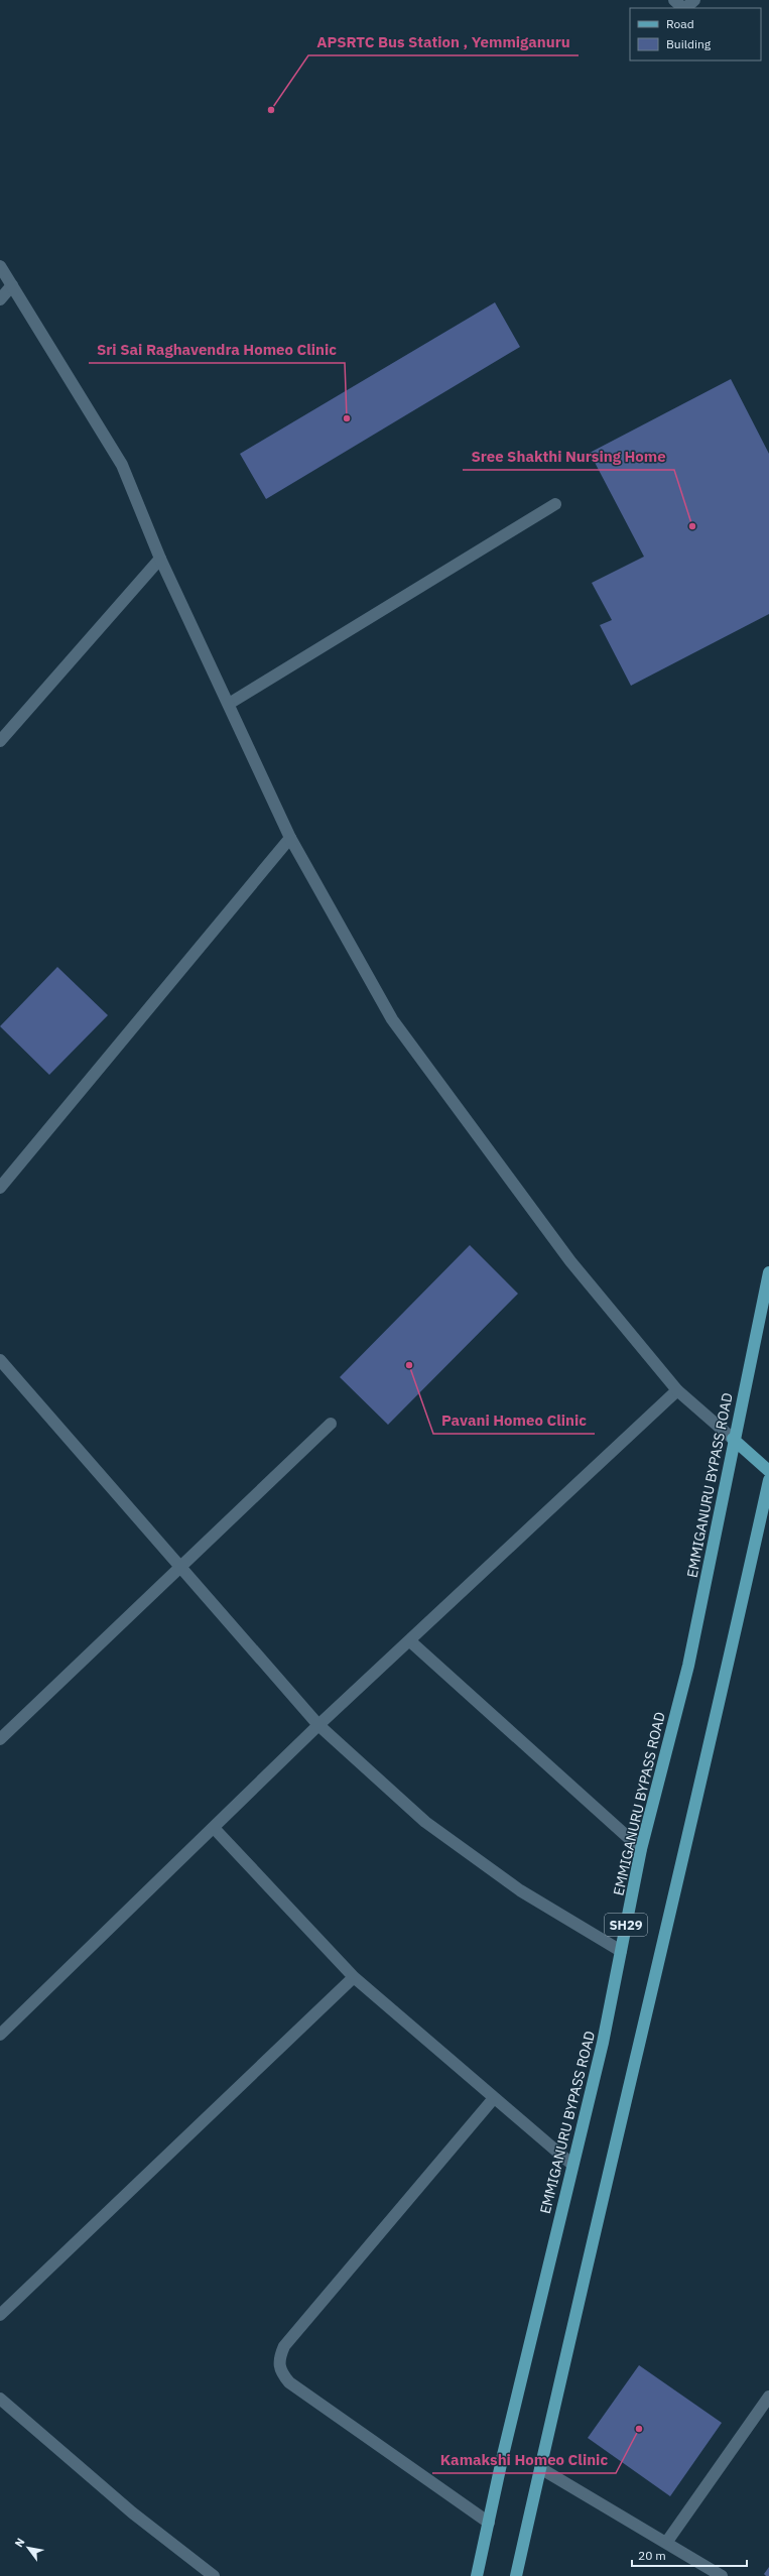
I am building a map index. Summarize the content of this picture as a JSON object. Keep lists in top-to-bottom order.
{
  "streets": {
    "main road": ["EMMIGANURU BYPASS ROAD", "SH29"]
  },
  "places": [
    "APSRTC Bus Station , Yemmiganuru",
    "Sri Sai Raghavendra Homeo Clinic",
    "Sree Shakthi Nursing Home",
    "Pavani Homeo Clinic",
    "Kamakshi Homeo Clinic"
  ],
  "legend": ["Road", "Building"],
  "scale_bar": "20 m",
  "north": "top left"
}
